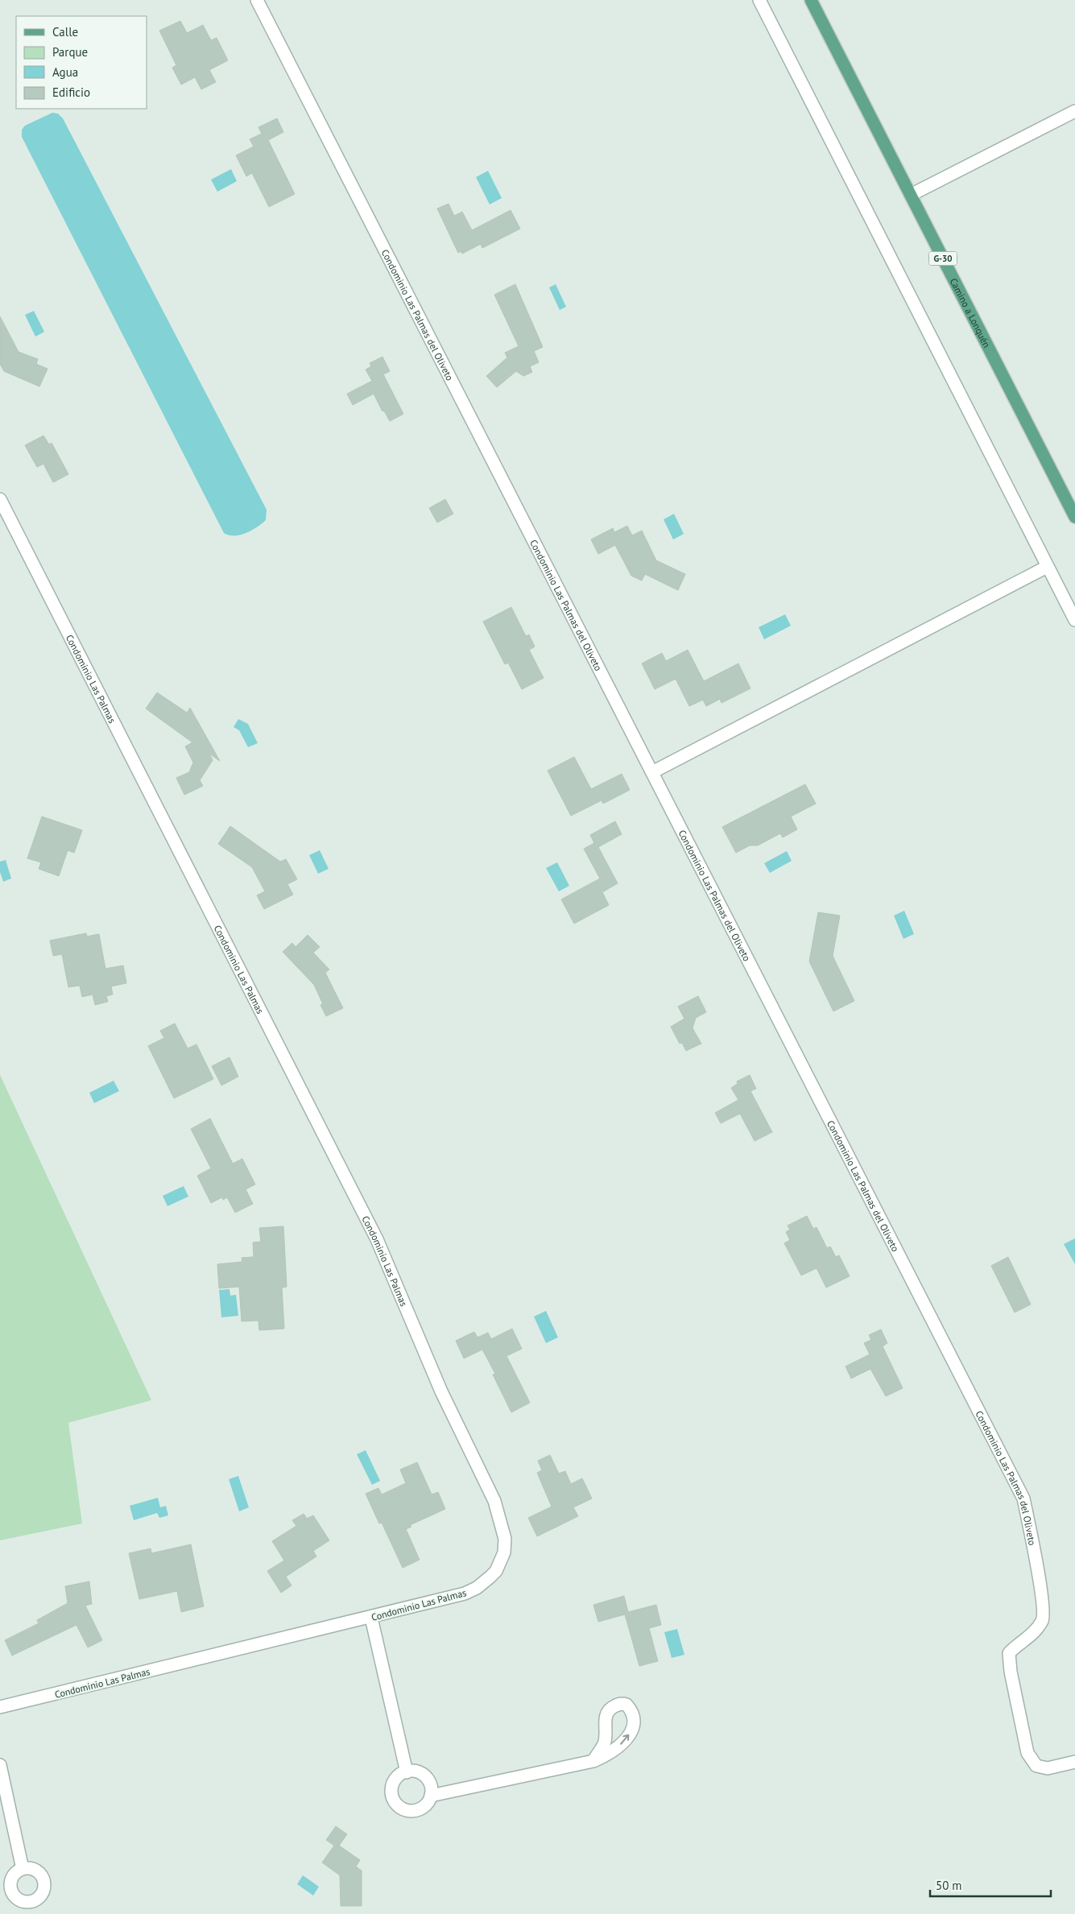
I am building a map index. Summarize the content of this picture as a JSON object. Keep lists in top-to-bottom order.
{
  "streets": {
    "main road": ["G-30", "Camino a Lonquén"],
    "street": ["Condominio Las Palmas del Oliveto", "Condominio Las Palmas"]
  },
  "legend": [
    "Calle",
    "Parque",
    "Agua",
    "Edificio"
  ],
  "scale_bar": "50 m"
}
